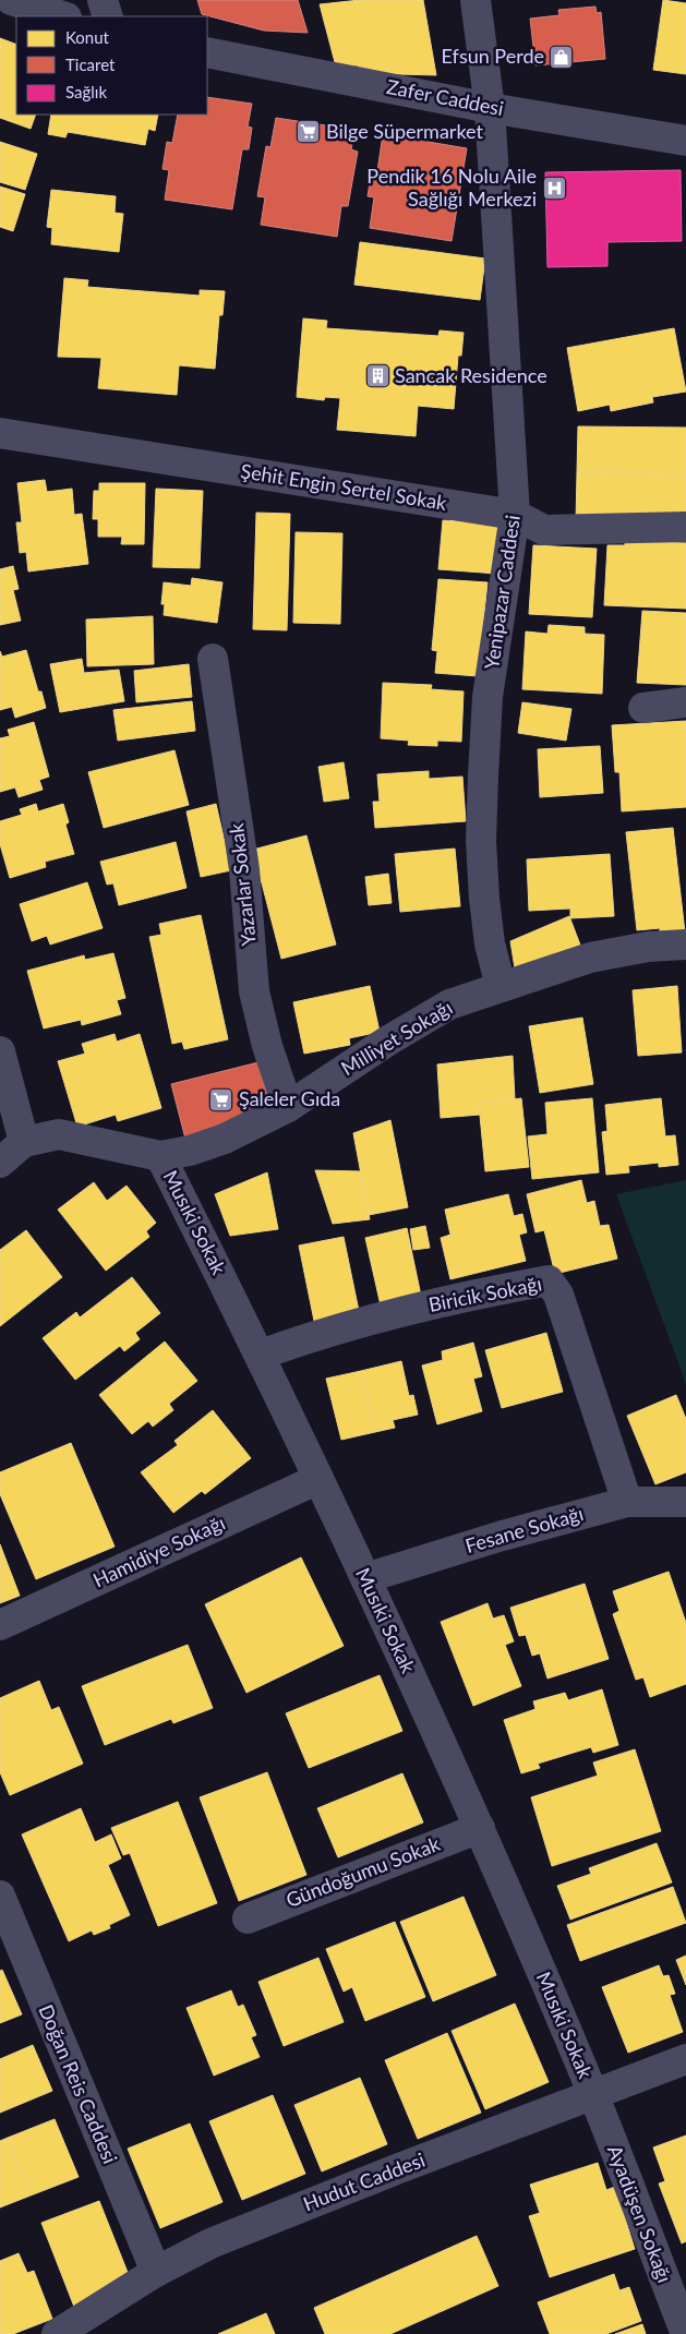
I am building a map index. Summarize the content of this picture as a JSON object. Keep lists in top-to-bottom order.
{
  "streets": {
    "street": [
      "Zafer Caddesi",
      "Şehit Engin Sertel Sokak",
      "Yenipazar Caddesi",
      "Yazarlar Sokak",
      "Milliyet Sokağı",
      "Musıki Sokak",
      "Biricik Sokağı",
      "Fesane Sokağı",
      "Hamidiye Sokağı",
      "Gündoğumu Sokak",
      "Doğan Reis Caddesi",
      "Hudut Caddesi",
      "Ayadüşen Sokağı"
    ]
  },
  "crossings": [
    ["Zafer Caddesi", "Yenipazar Caddesi"],
    ["Şehit Engin Sertel Sokak", "Yenipazar Caddesi"],
    ["Yenipazar Caddesi", "Milliyet Sokağı"],
    ["Yazarlar Sokak", "Milliyet Sokağı"],
    ["Milliyet Sokağı", "Musıki Sokak"],
    ["Musıki Sokak", "Biricik Sokağı"],
    ["Musıki Sokak", "Fesane Sokağı"],
    ["Musıki Sokak", "Hamidiye Sokağı"],
    ["Musıki Sokak", "Gündoğumu Sokak"],
    ["Musıki Sokak", "Hudut Caddesi"],
    ["Musıki Sokak", "Ayadüşen Sokağı"],
    ["Biricik Sokağı", "Fesane Sokağı"],
    ["Doğan Reis Caddesi", "Hudut Caddesi"],
    ["Hudut Caddesi", "Ayadüşen Sokağı"]
  ],
  "places": {
    "shop": ["Efsun Perde"],
    "supermarket": ["Bilge Süpermarket", "Şaleler Gıda"],
    "hospital": ["Pendik 16 Nolu Aile Sağlığı Merkezi"],
    "building": ["Sancak Residence"]
  },
  "legend": ["Konut", "Ticaret", "Sağlık"]
}
